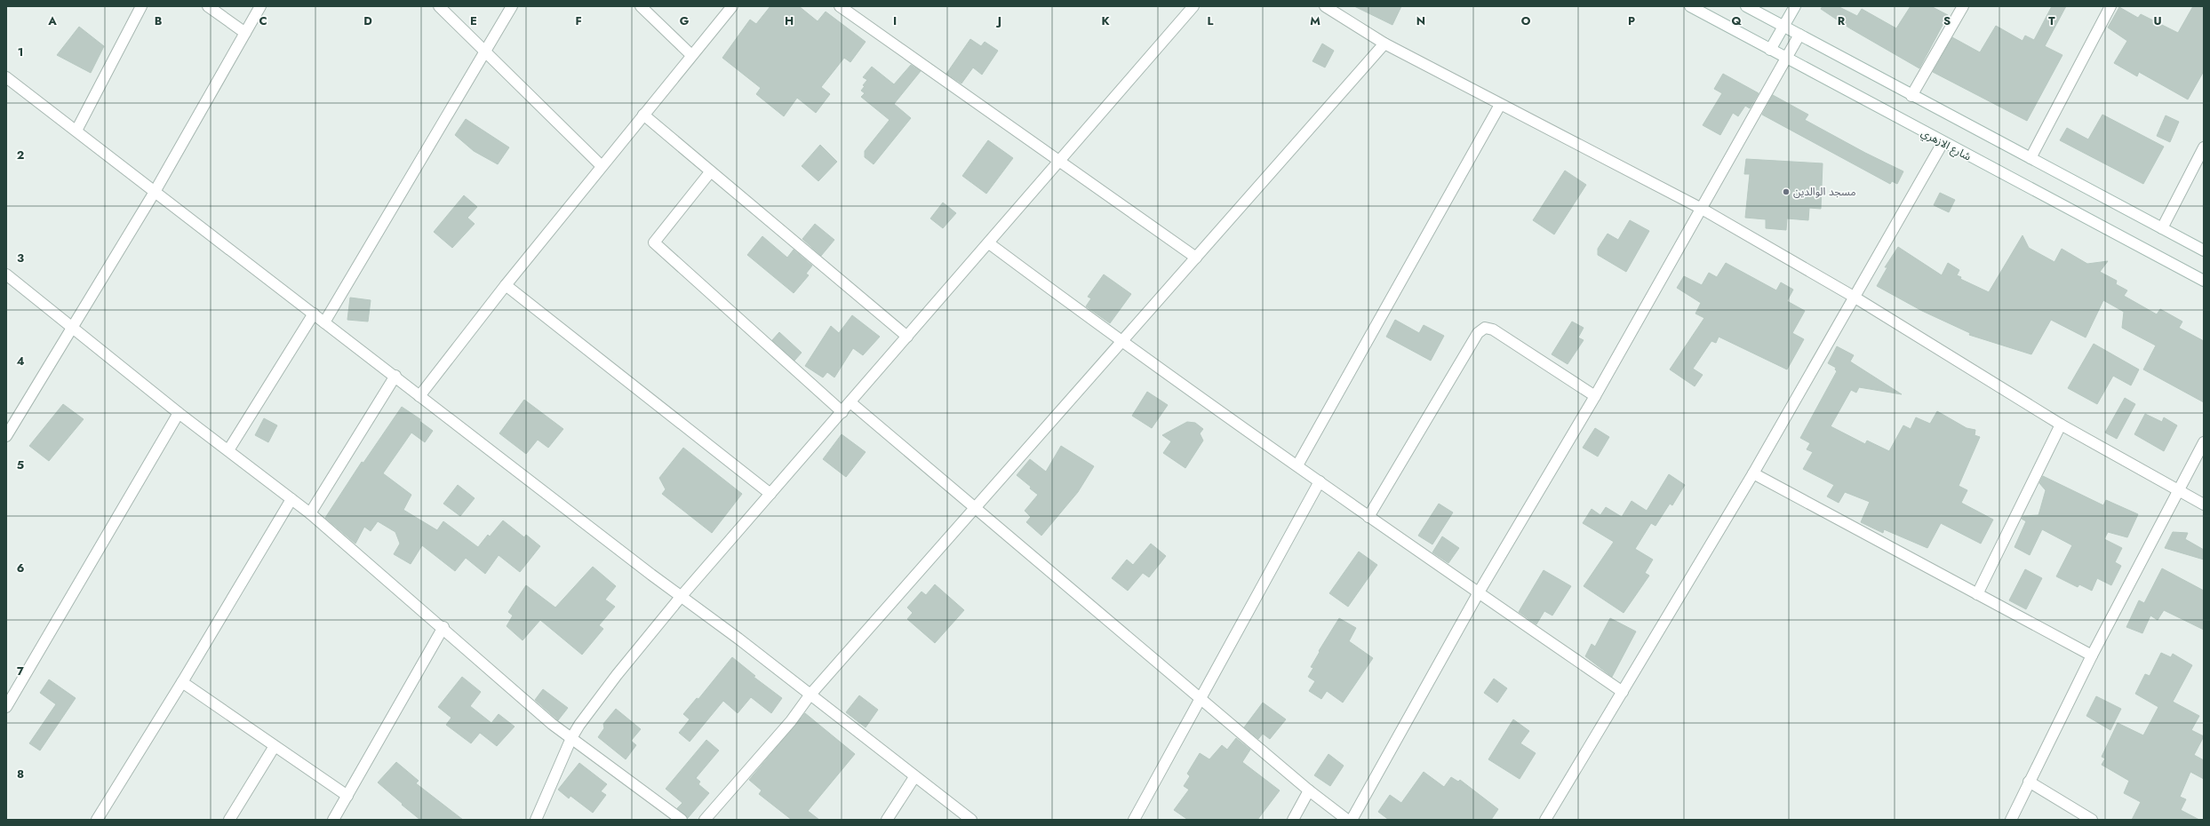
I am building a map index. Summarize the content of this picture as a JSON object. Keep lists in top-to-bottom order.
{
  "streets": {
    "street": ["شارع الازهري"]
  },
  "places": ["مسجد الوالدين"],
  "grid": {
    "columns": [
      "A",
      "B",
      "C",
      "D",
      "E",
      "F",
      "G",
      "H",
      "I",
      "J",
      "K",
      "L",
      "M",
      "N",
      "O",
      "P",
      "Q",
      "R",
      "S",
      "T",
      "U"
    ],
    "rows": [
      "1",
      "2",
      "3",
      "4",
      "5",
      "6",
      "7",
      "8"
    ]
  }
}
